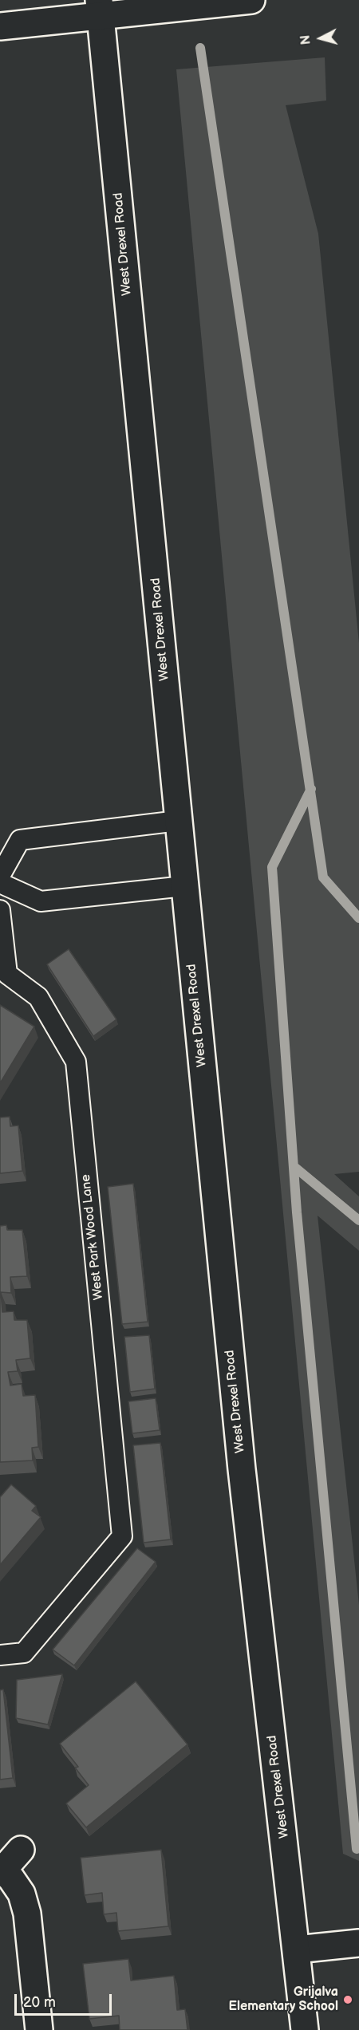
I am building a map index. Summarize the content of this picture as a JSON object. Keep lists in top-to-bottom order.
{
  "streets": {
    "street": ["West Drexel Road"],
    "lane": ["West Park Wood Lane"]
  },
  "places": ["Grijalva Elementary School"],
  "scale_bar": "20 m",
  "north": "left"
}
